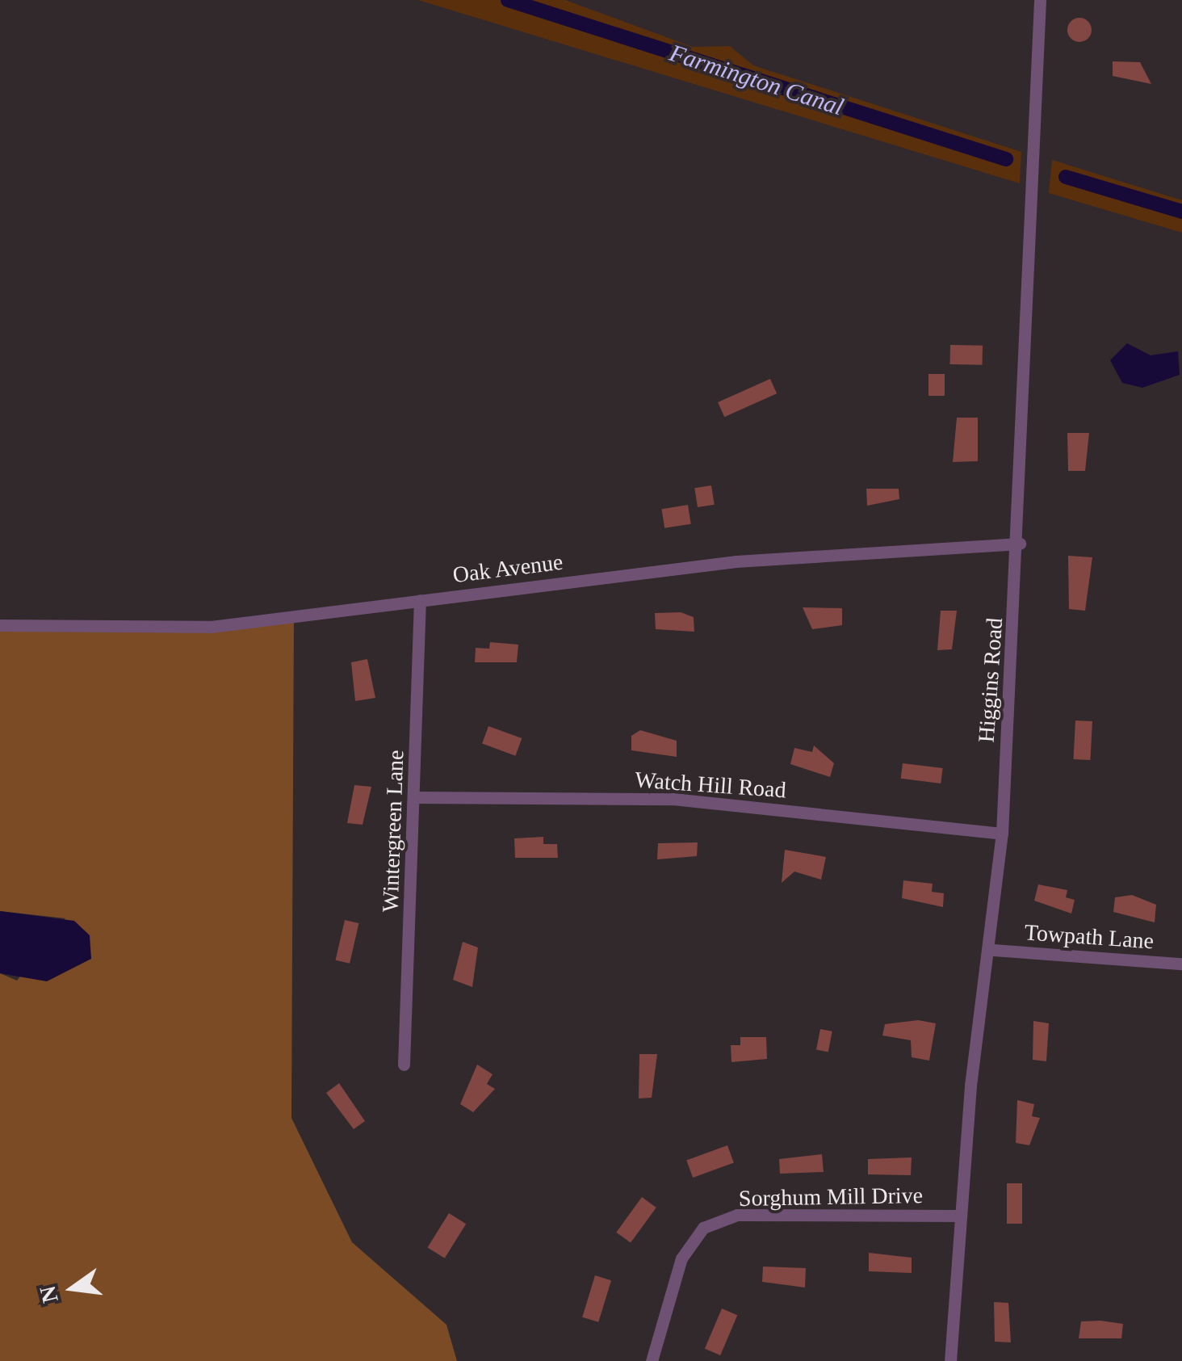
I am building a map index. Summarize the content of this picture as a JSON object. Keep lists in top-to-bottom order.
{
  "streets": {
    "street": [
      "Oak Avenue",
      "Higgins Road",
      "Watch Hill Road",
      "Wintergreen Lane",
      "Towpath Lane",
      "Sorghum Mill Drive"
    ]
  },
  "crossings": [
    ["Oak Avenue", "Higgins Road"],
    ["Oak Avenue", "Wintergreen Lane"],
    ["Higgins Road", "Watch Hill Road"],
    ["Higgins Road", "Towpath Lane"],
    ["Higgins Road", "Sorghum Mill Drive"],
    ["Watch Hill Road", "Wintergreen Lane"]
  ],
  "water": ["Farmington Canal"],
  "north": "left"
}
